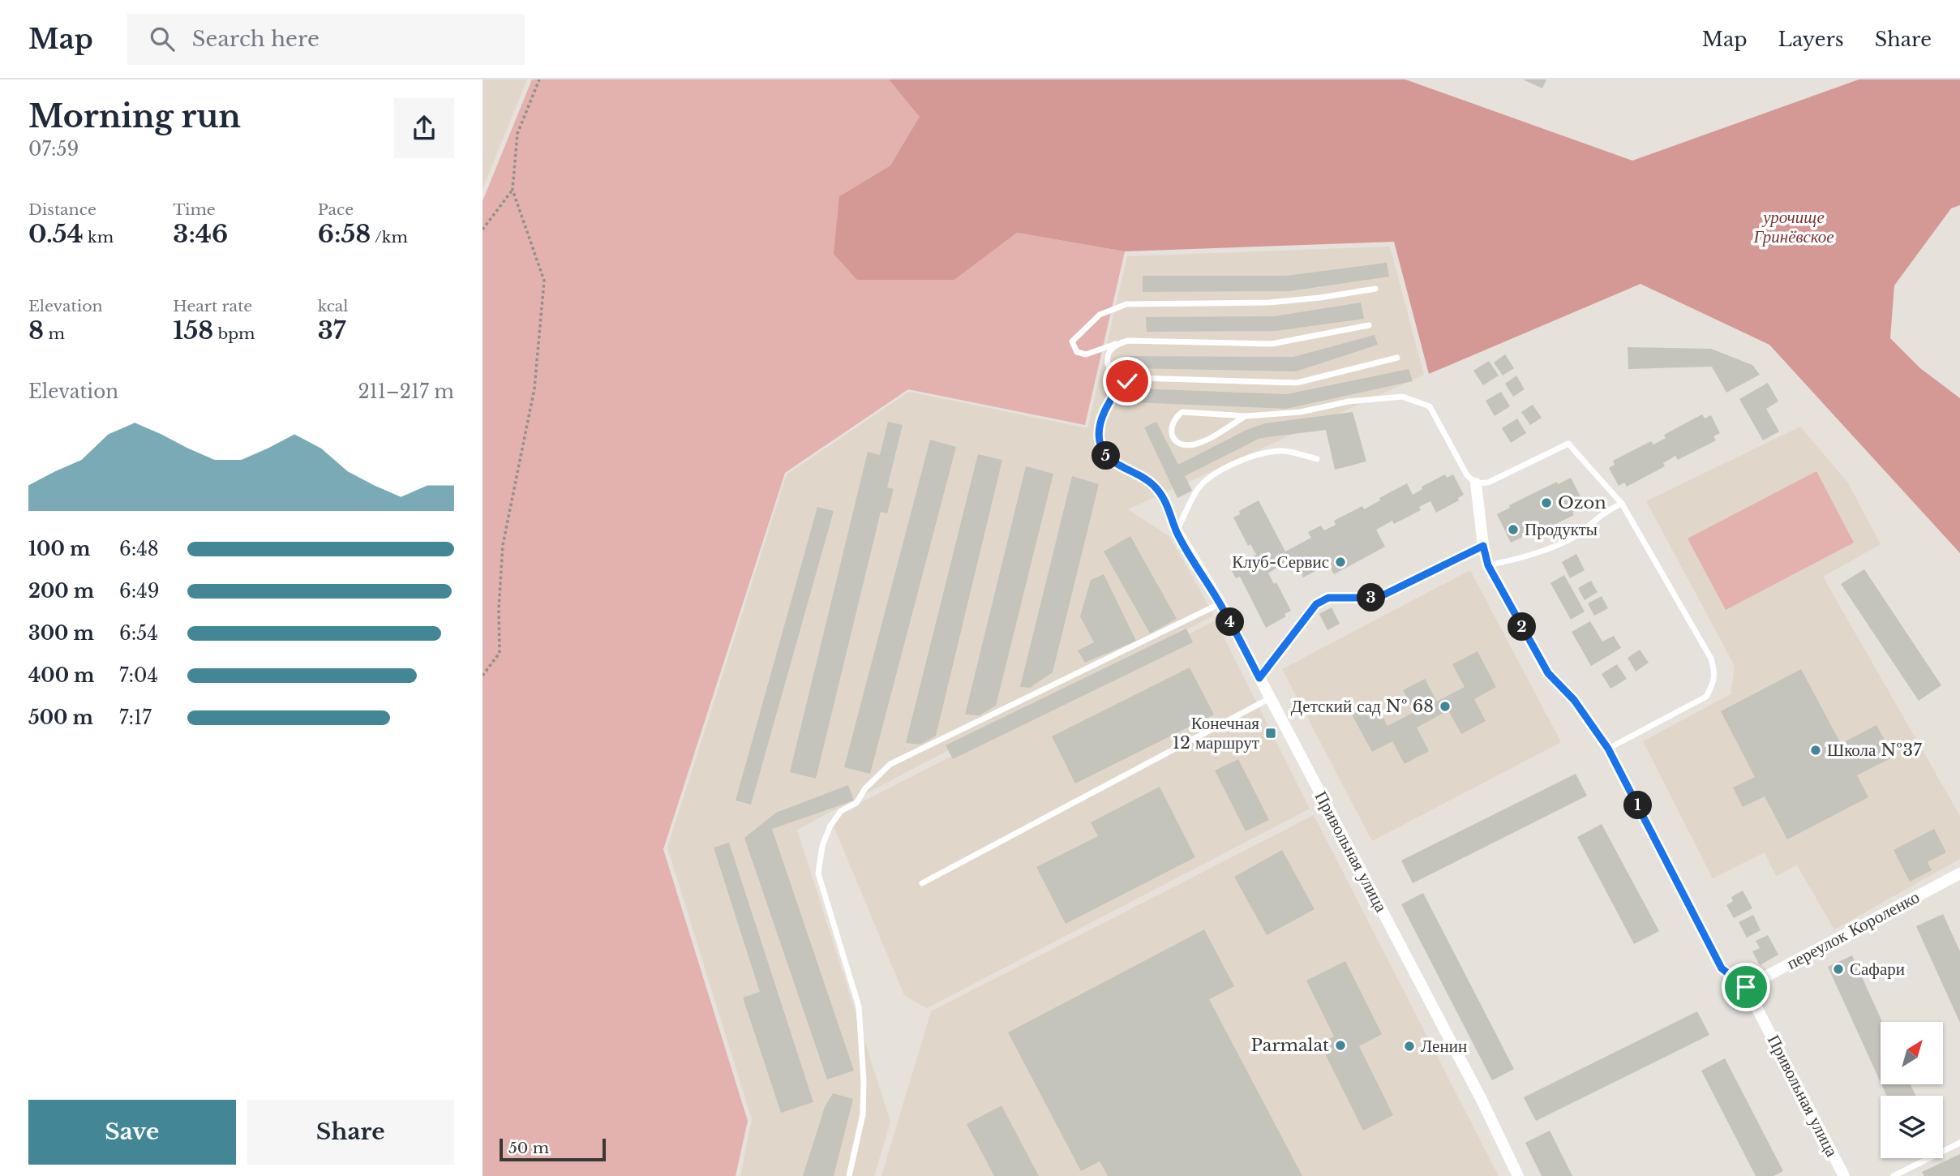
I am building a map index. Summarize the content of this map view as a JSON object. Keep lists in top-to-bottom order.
{
  "streets": {
    "street": ["Привольная улица", "переулок Короленко"]
  },
  "crossings": [
    ["Привольная улица", "переулок Короленко"]
  ],
  "parks": ["урочище Гринёвское"],
  "places": {
    "other": [
      "Ozon",
      "Продукты",
      "Клуб-Сервис",
      "Детский сад № 68",
      "Школа №37",
      "Сафари",
      "Parmalat",
      "Ленин"
    ],
    "transit": ["Конечная 12 маршрут"]
  },
  "scale_bar": "50 m",
  "north": "top right",
  "page": {
    "header": "Map",
    "search": "Search here",
    "nav": ["Map", "Layers", "Share"],
    "heading": ["Morning run", "07:59"],
    "stats": [
      ["Distance", "0.54 km"],
      ["Time", "3:46"],
      ["Pace", "6:58 /km"],
      ["Elevation", "8 m"],
      ["Heart rate", "158 bpm"],
      ["kcal", "37"]
    ],
    "chart": ["Elevation", "211–217 m"],
    "pins": [
      "5",
      "3",
      "4",
      "2",
      "1"
    ],
    "list": [
      {
        "name": "100 m",
        "note": "6:48"
      },
      {
        "name": "200 m",
        "note": "6:49"
      },
      {
        "name": "300 m",
        "note": "6:54"
      },
      {
        "name": "400 m",
        "note": "7:04"
      },
      {
        "name": "500 m",
        "note": "7:17"
      }
    ],
    "buttons": ["Save", "Share"],
    "scale": "50 m"
  }
}
